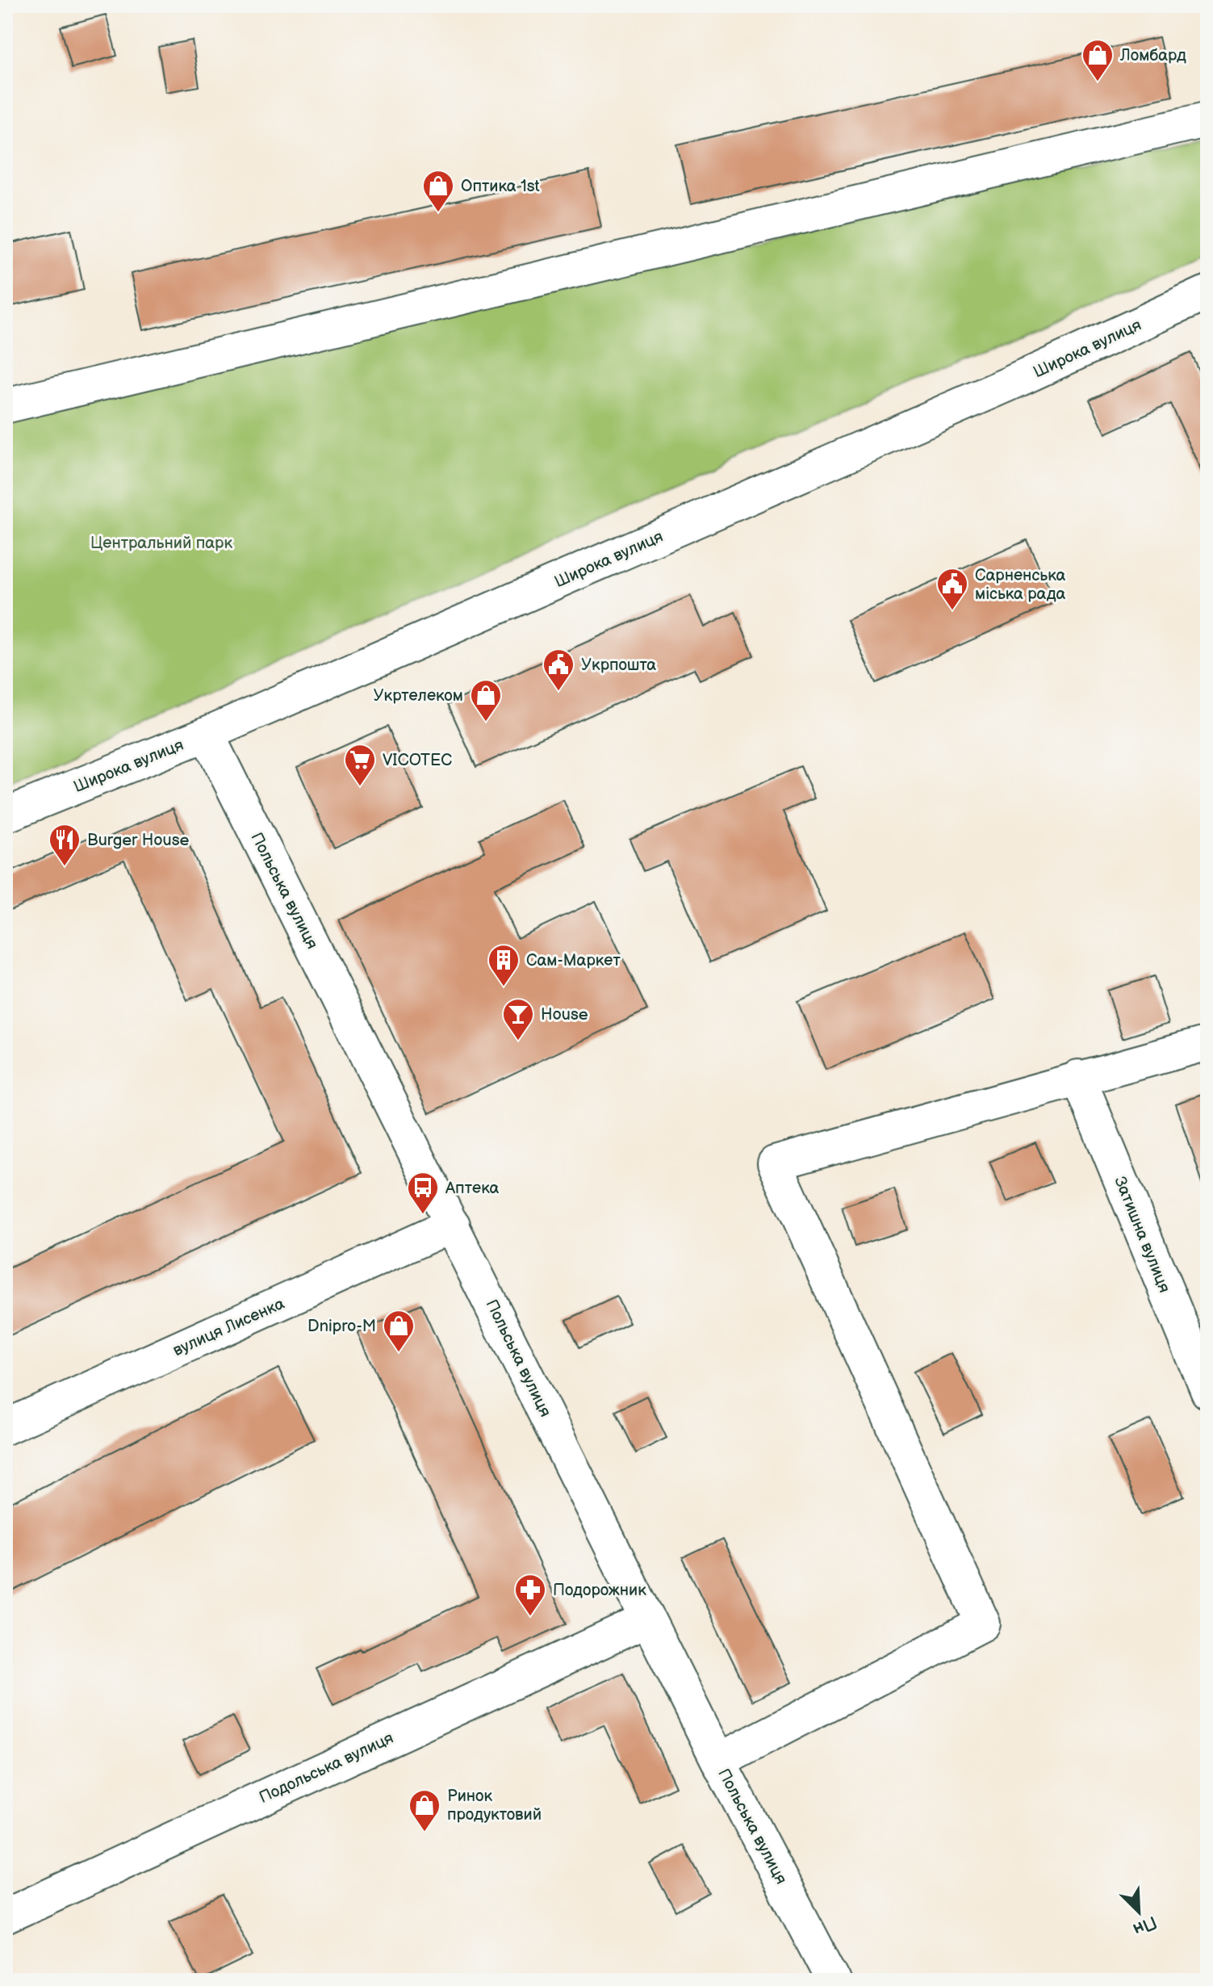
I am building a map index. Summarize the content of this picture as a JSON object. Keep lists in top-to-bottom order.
{
  "streets": {
    "street": [
      "Широка вулиця",
      "Польська вулиця",
      "Затишна вулиця",
      "вулиця Лисенка",
      "Подольська вулиця"
    ]
  },
  "crossings": [
    ["Широка вулиця", "Польська вулиця"],
    ["Польська вулиця", "вулиця Лисенка"],
    ["Польська вулиця", "Подольська вулиця"]
  ],
  "parks": ["Центральний парк"],
  "places": {
    "shop": [
      "Ломбард",
      "Оптика 1st",
      "Укртелеком",
      "Dnipro-M",
      "Ринок продуктовий"
    ],
    "public building": ["Сарненська міська рада", "Укрпошта"],
    "supermarket": ["VICOTEC"],
    "restaurant": ["Burger House"],
    "building": ["Сам-Маркет"],
    "bar": ["House"],
    "bus stop": ["Аптека"],
    "pharmacy": ["Подорожник"]
  },
  "north": "bottom right"
}
